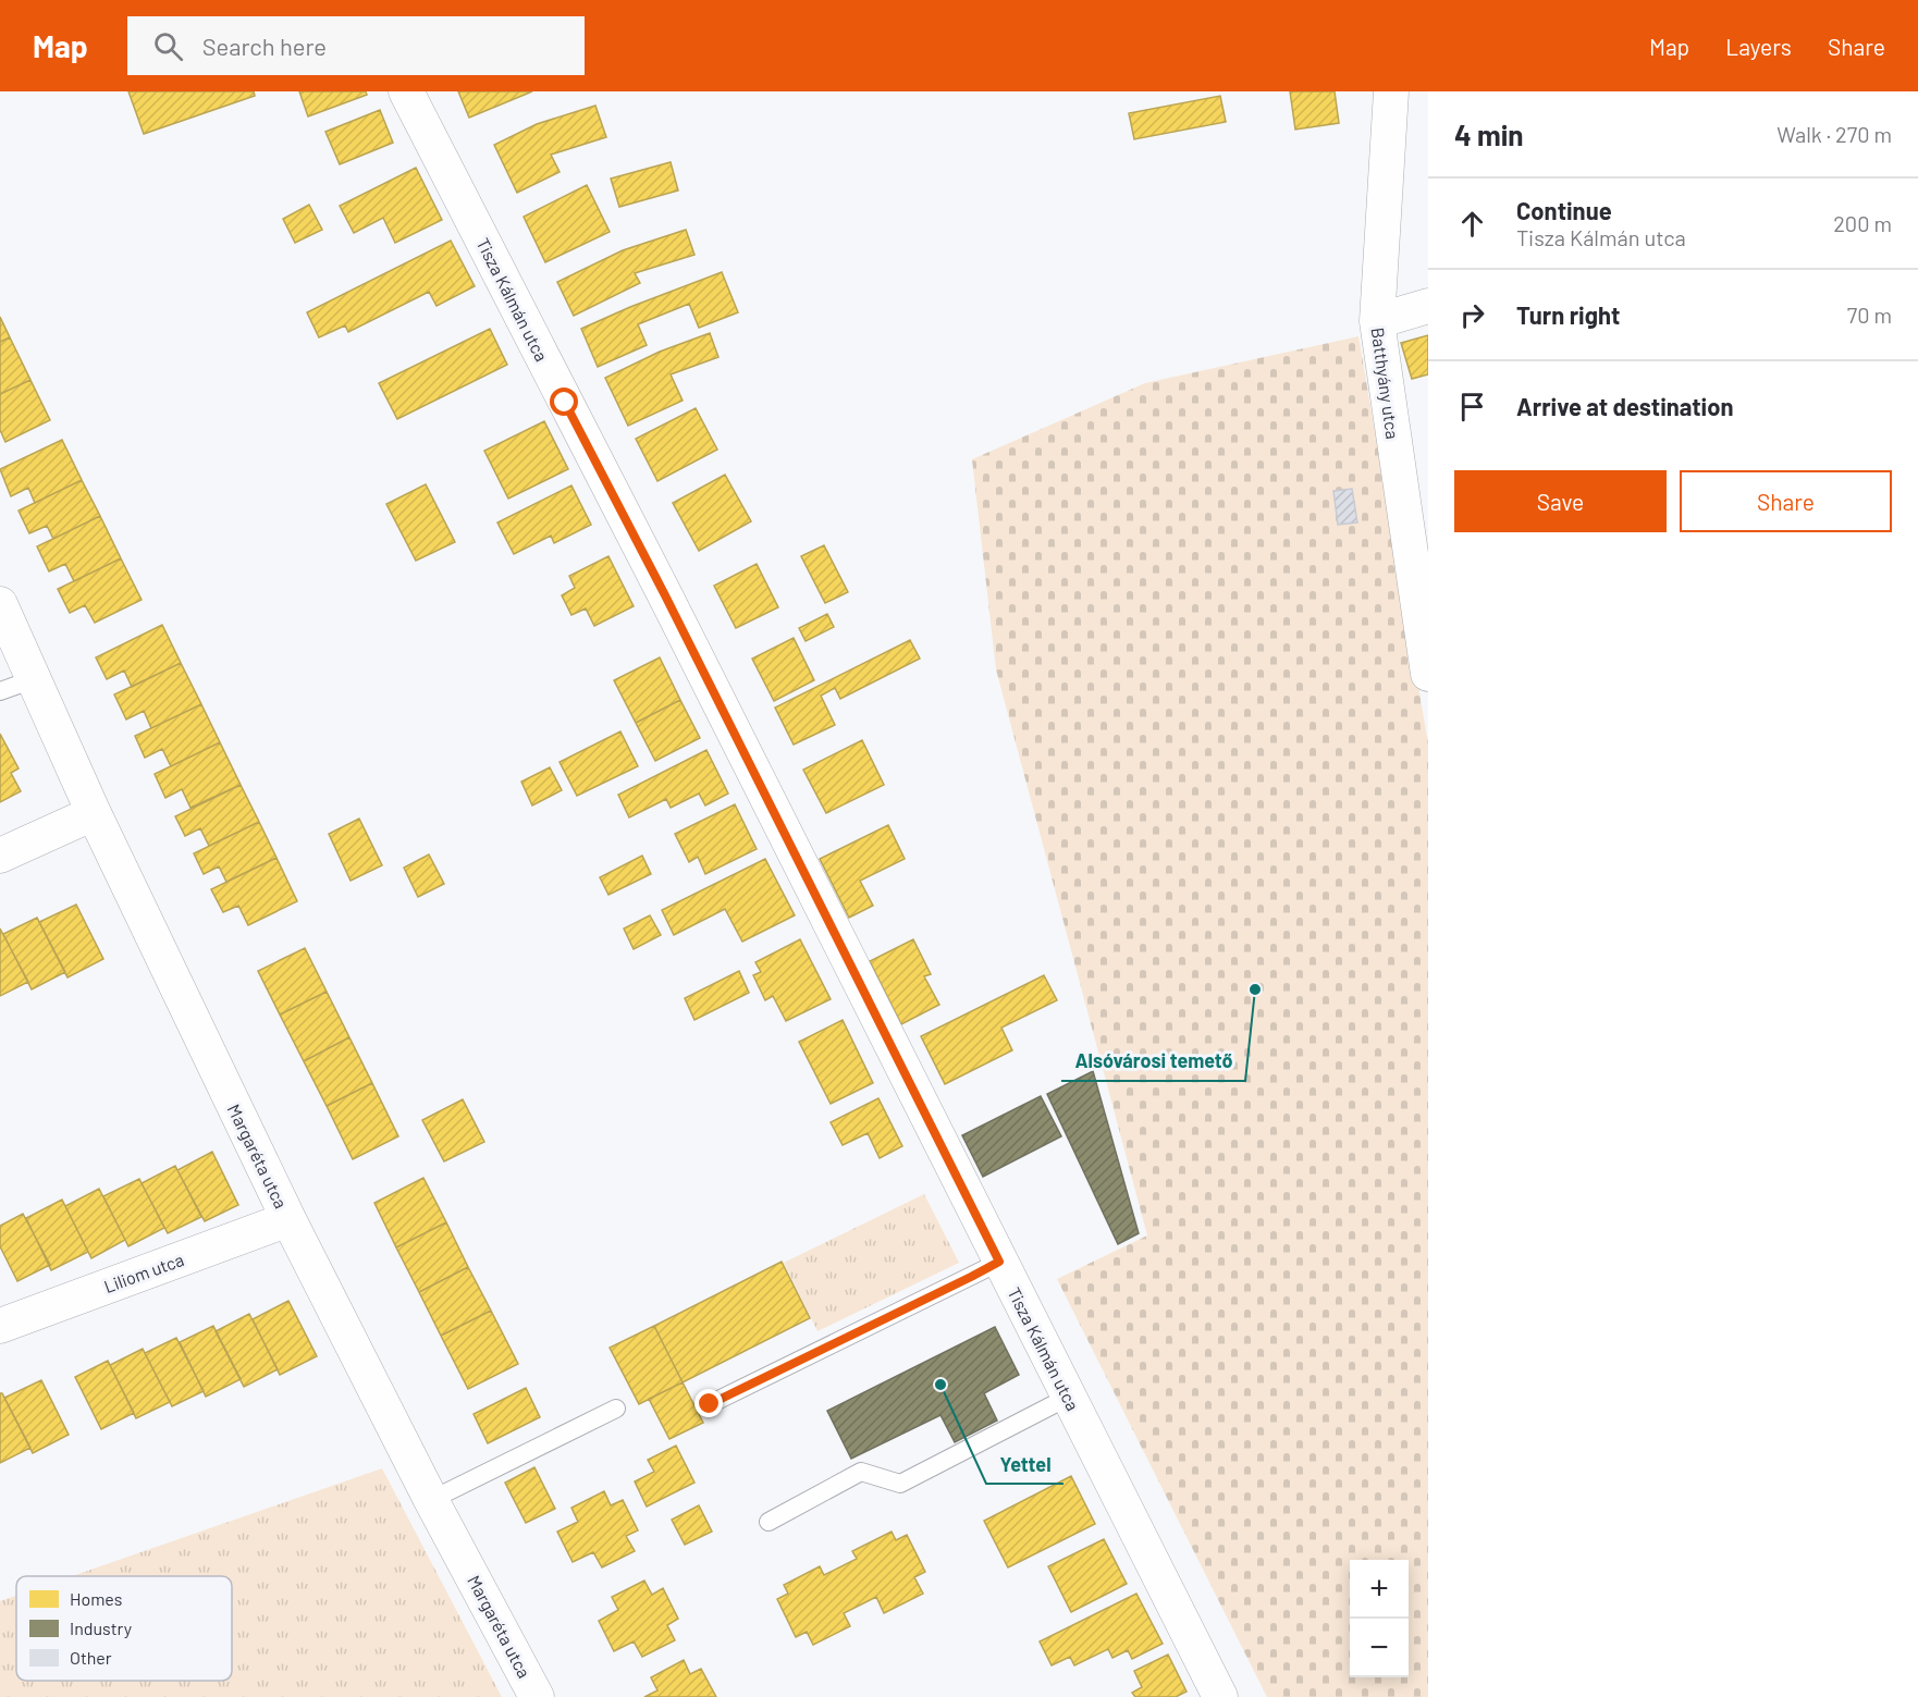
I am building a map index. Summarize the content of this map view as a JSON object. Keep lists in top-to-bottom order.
{
  "streets": {
    "street": [
      "Tisza Kálmán utca",
      "Batthyány utca",
      "Margaréta utca",
      "Liliom utca"
    ]
  },
  "crossings": [
    ["Margaréta utca", "Liliom utca"]
  ],
  "places": ["Alsóvárosi temető", "Yettel"],
  "legend": ["Homes", "Industry", "Other"],
  "page": {
    "header": "Map",
    "search": "Search here",
    "nav": ["Map", "Layers", "Share"],
    "heading": ["4 min", "Walk · 270 m"],
    "list": [
      ["Continue", "Tisza Kálmán utca", "200 m"],
      ["Turn right", "70 m"],
      "Arrive at destination"
    ],
    "buttons": ["Save", "Share"],
    "map_buttons": ["+", "−"]
  }
}
